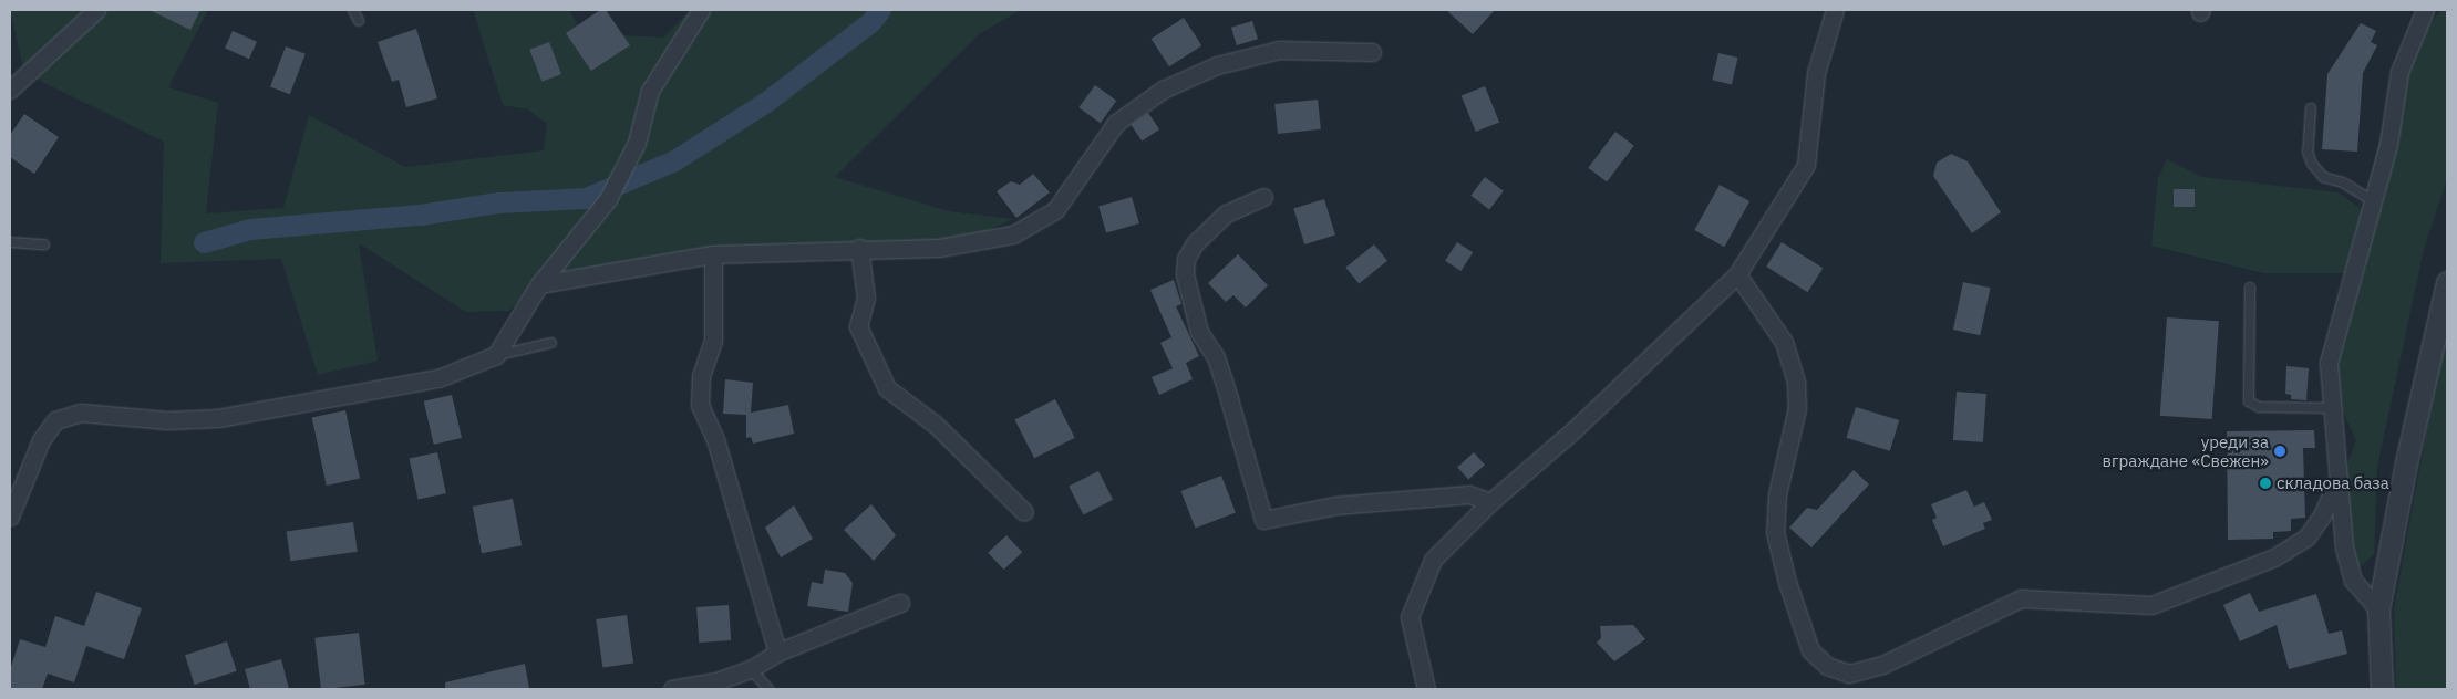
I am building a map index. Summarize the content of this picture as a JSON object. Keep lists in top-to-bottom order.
{
  "places": ["уреди за вграждане «Свежен»", "складова база"]
}
